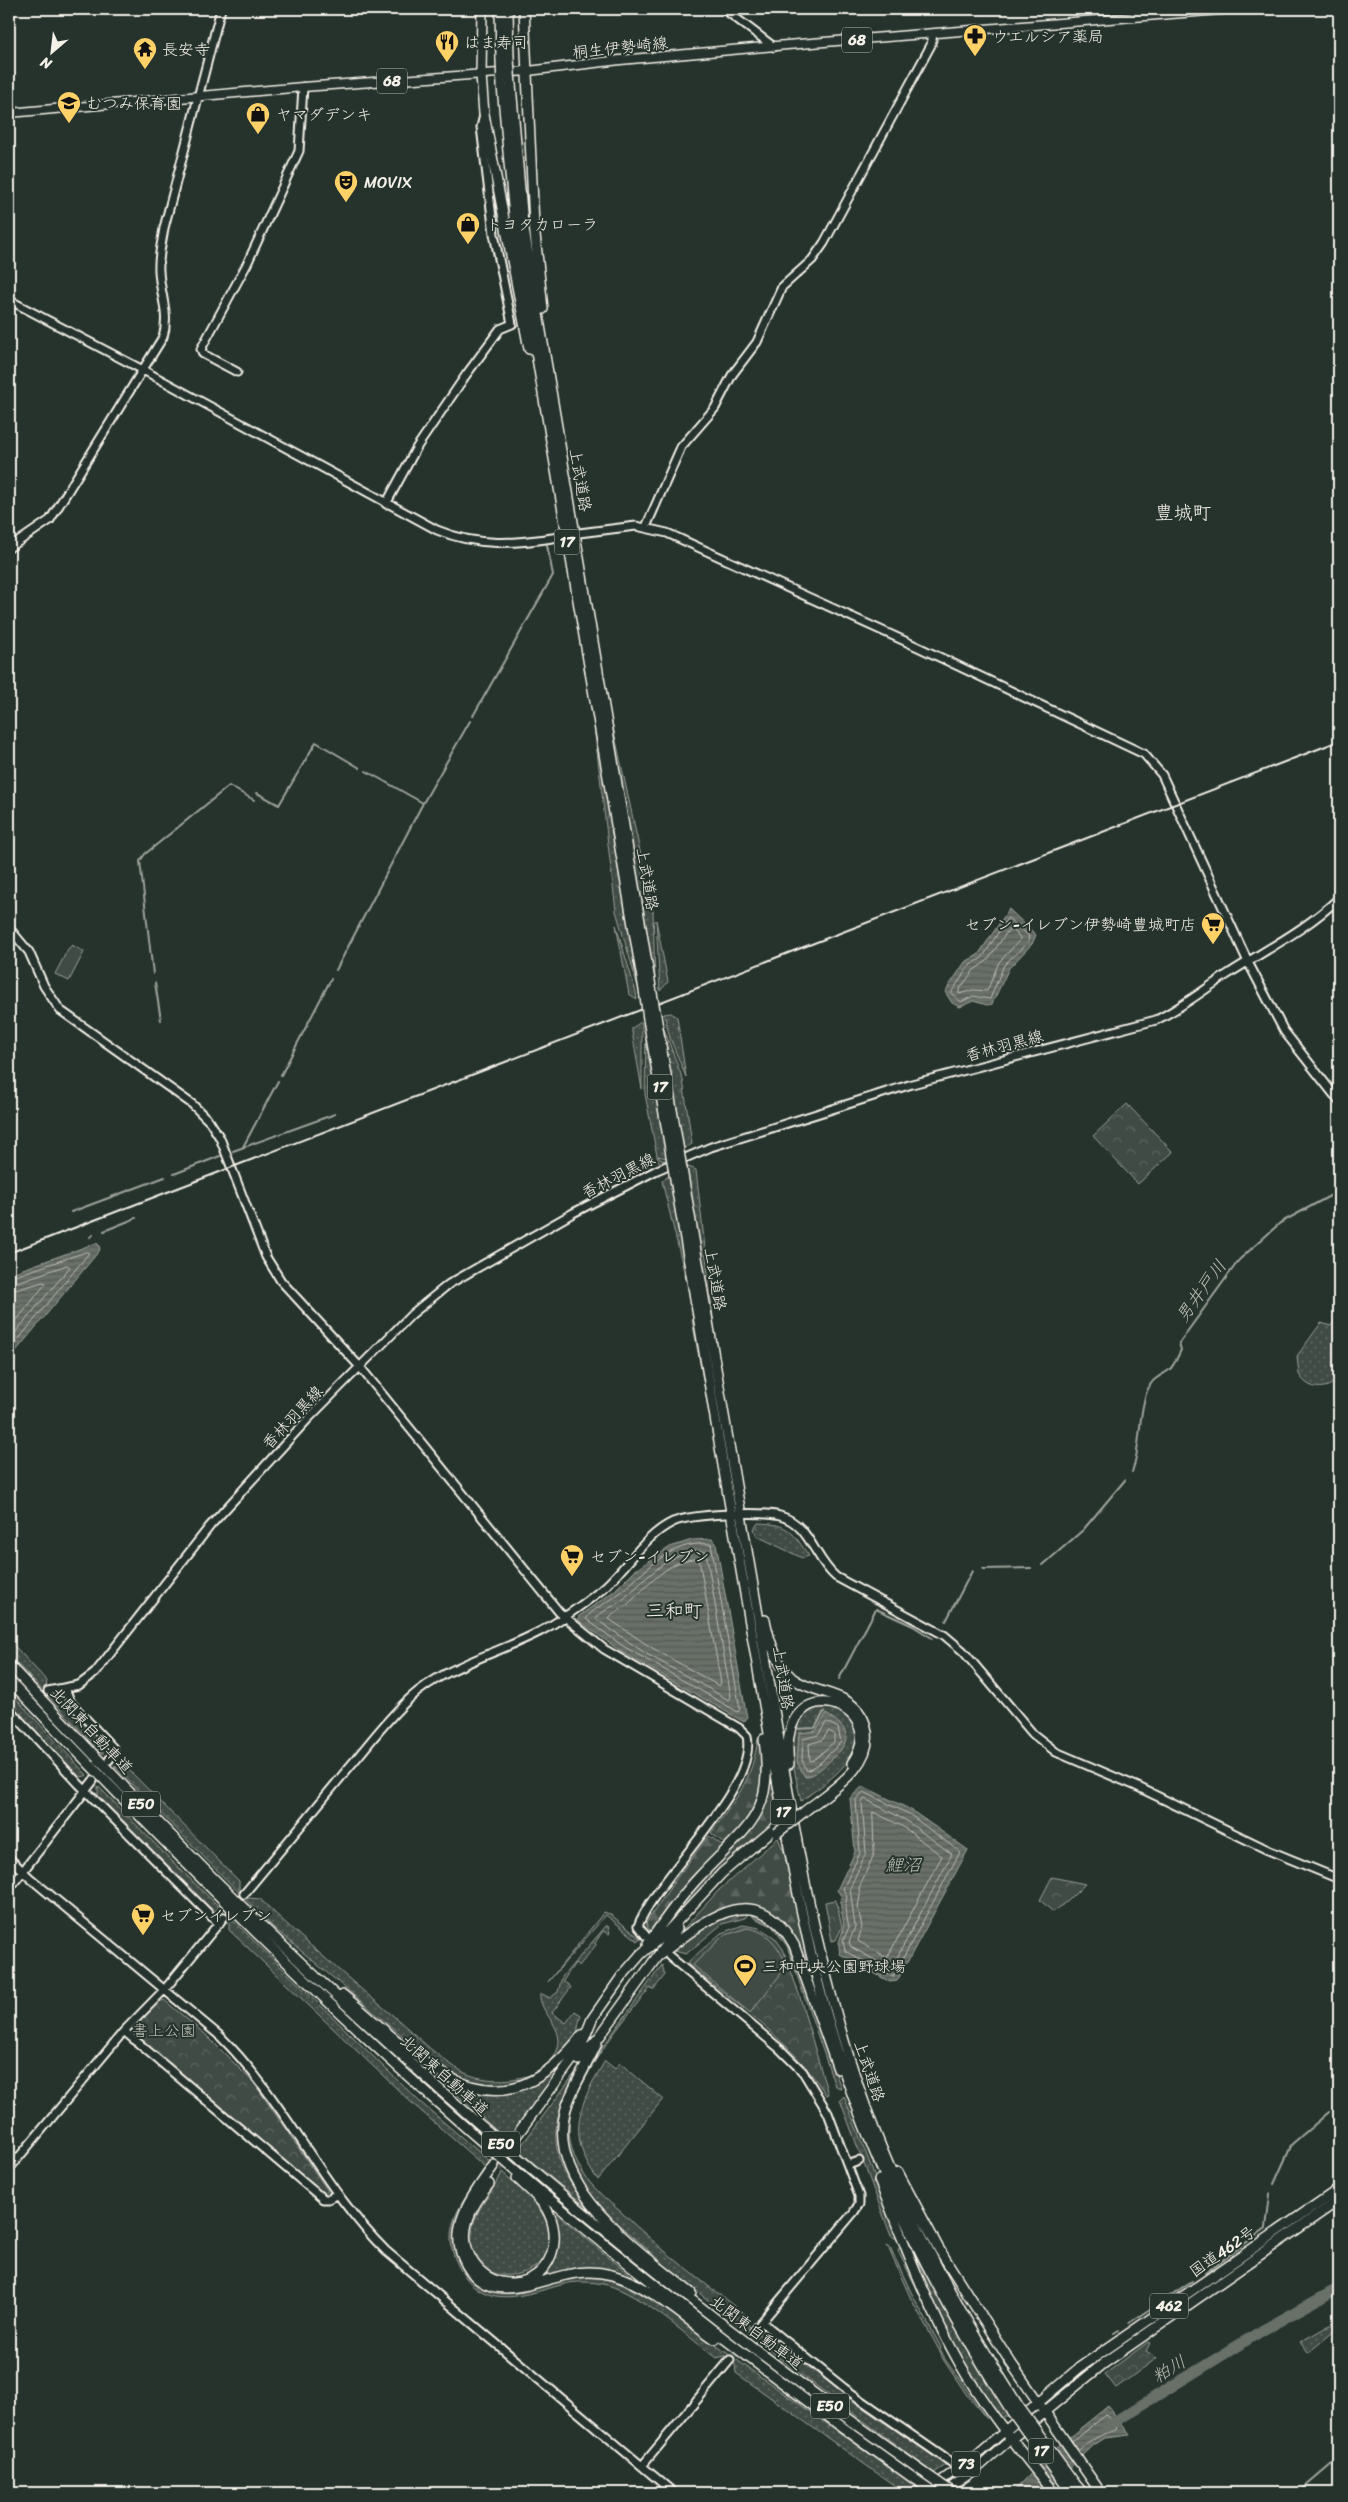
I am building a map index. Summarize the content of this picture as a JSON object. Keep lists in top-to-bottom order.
{
  "streets": {
    "highway": [
      "上武道路",
      "17",
      "北関東自動車道",
      "E50",
      "国道462号",
      "462"
    ],
    "main road": ["68", "桐生伊勢崎線", "73"],
    "street": ["香林羽黒線"]
  },
  "crossings": [
    ["国道462号", "73"]
  ],
  "districts": ["豊城町", "三和町"],
  "water": ["男井戸川", "鯉沼", "粕川"],
  "parks": ["書上公園"],
  "places": {
    "pharmacy": ["ウエルシア薬局"],
    "restaurant": ["はま寿司"],
    "temple": ["長安寺"],
    "school or university": ["むつみ保育園"],
    "shop": ["ヤマダデンキ", "トヨタカローラ"],
    "theatre": ["MOVIX"],
    "supermarket": ["セブン-イレブン伊勢崎豊城町店", "セブン-イレブン", "セブンイレブン"],
    "sports": ["三和中央公園野球場"]
  },
  "north": "bottom left"
}
